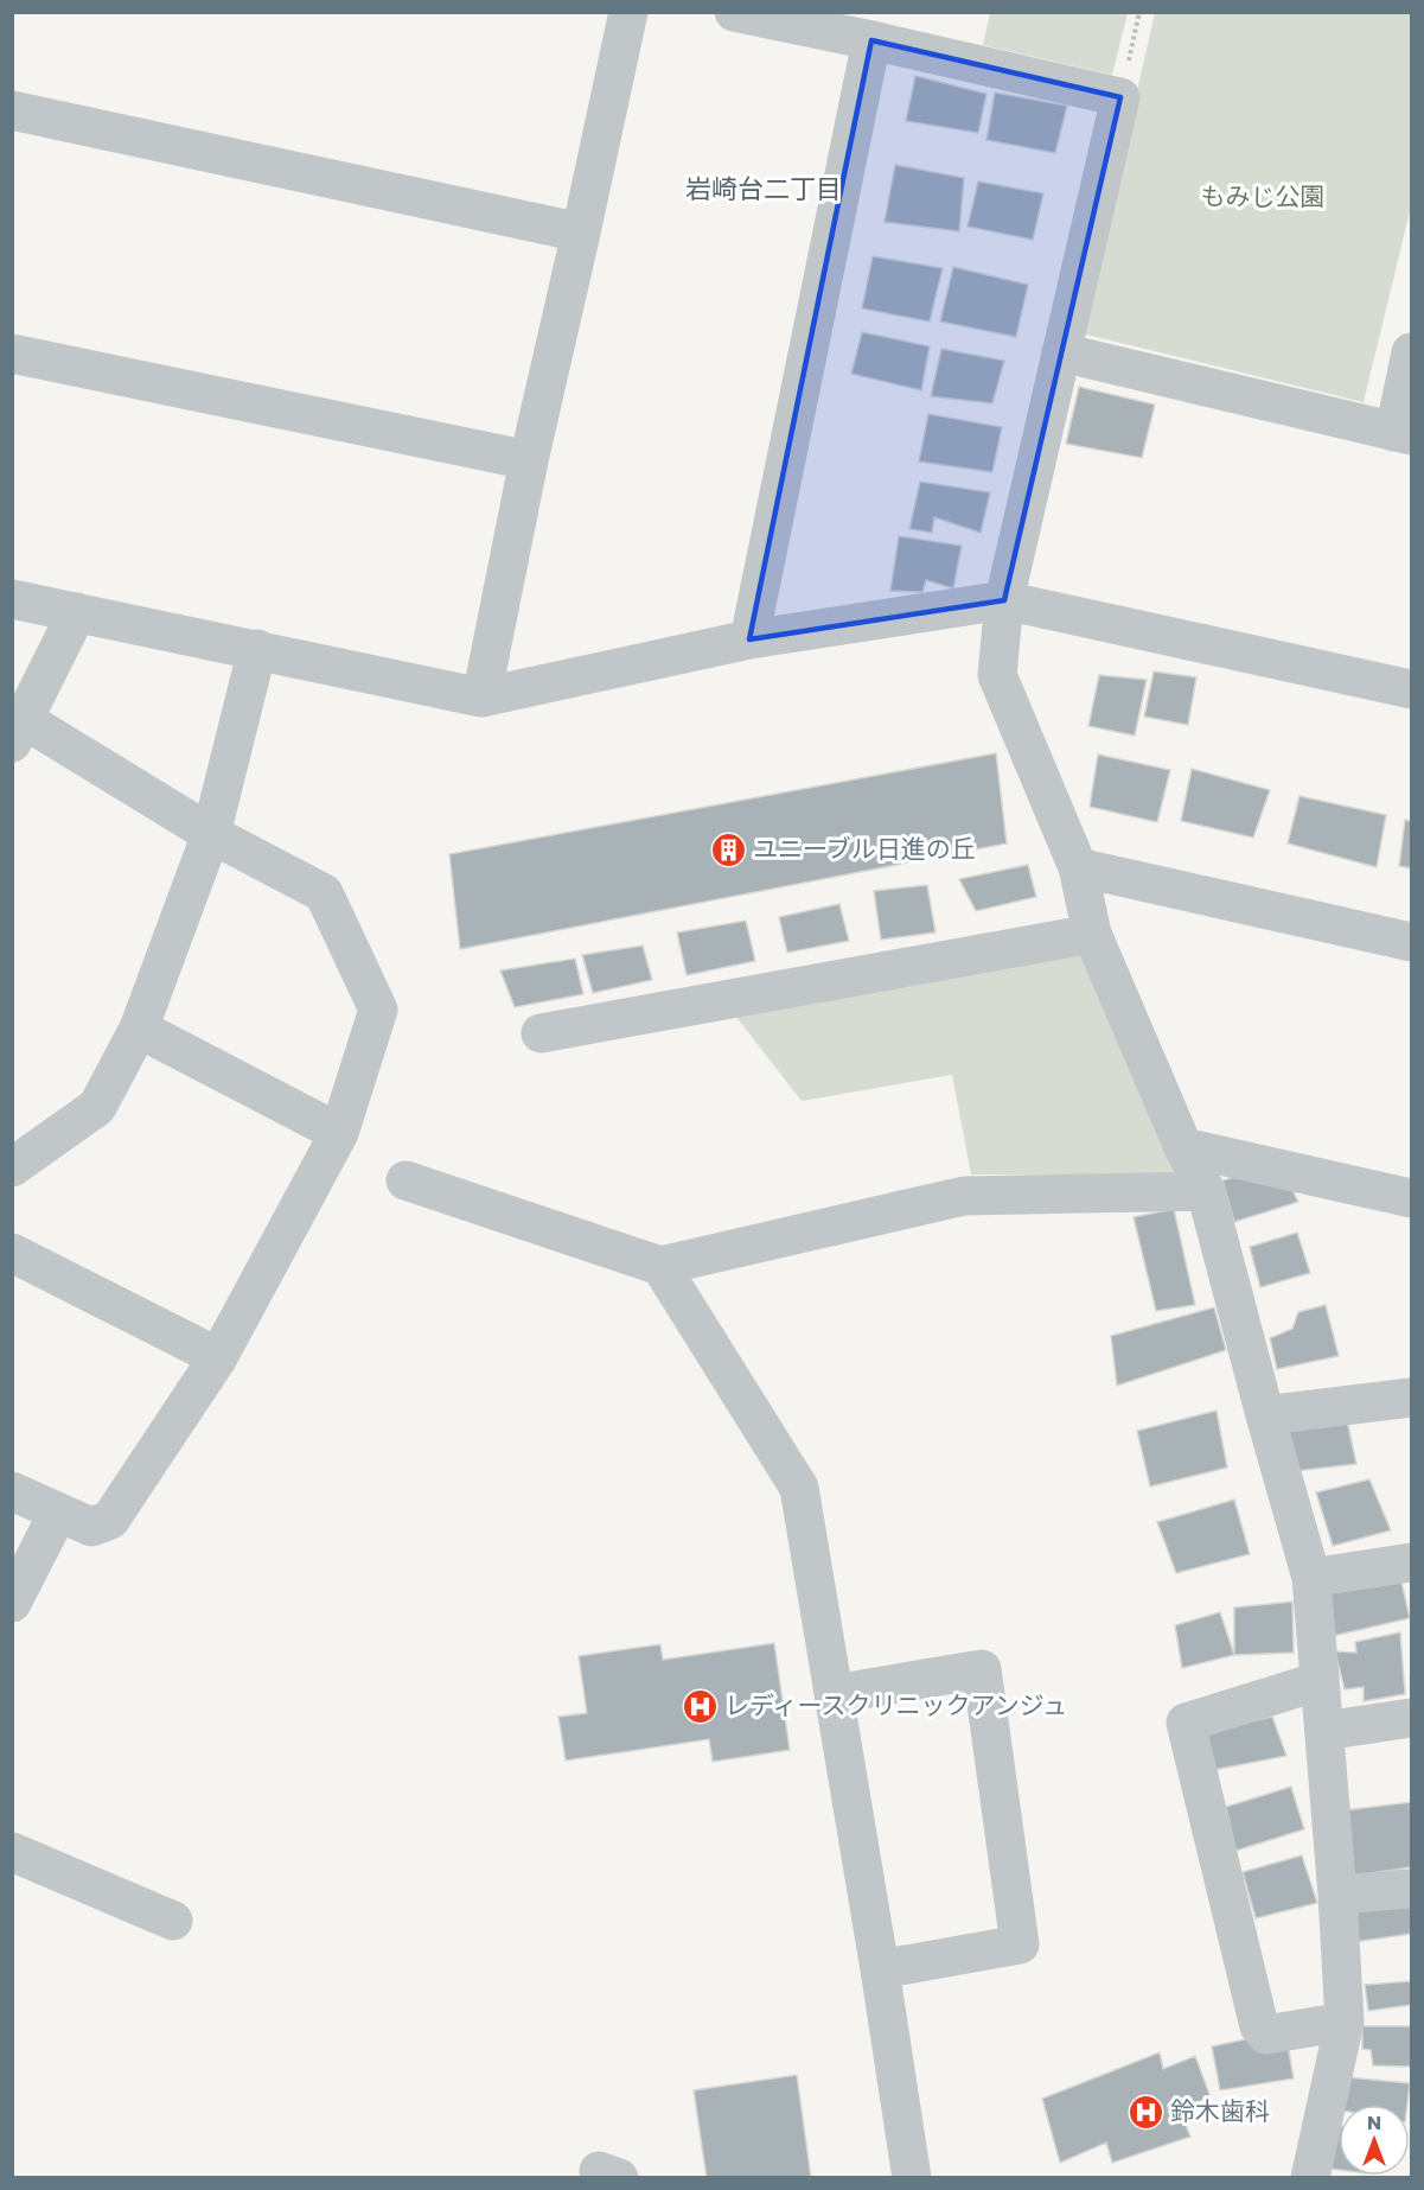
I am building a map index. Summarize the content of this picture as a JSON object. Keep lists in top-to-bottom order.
{
  "districts": ["岩崎台二丁目"],
  "parks": ["もみじ公園"],
  "places": {
    "building": ["ユニーブル日進の丘"],
    "hospital": ["レディースクリニックアンジュ", "鈴木歯科"]
  },
  "north": "top"
}
